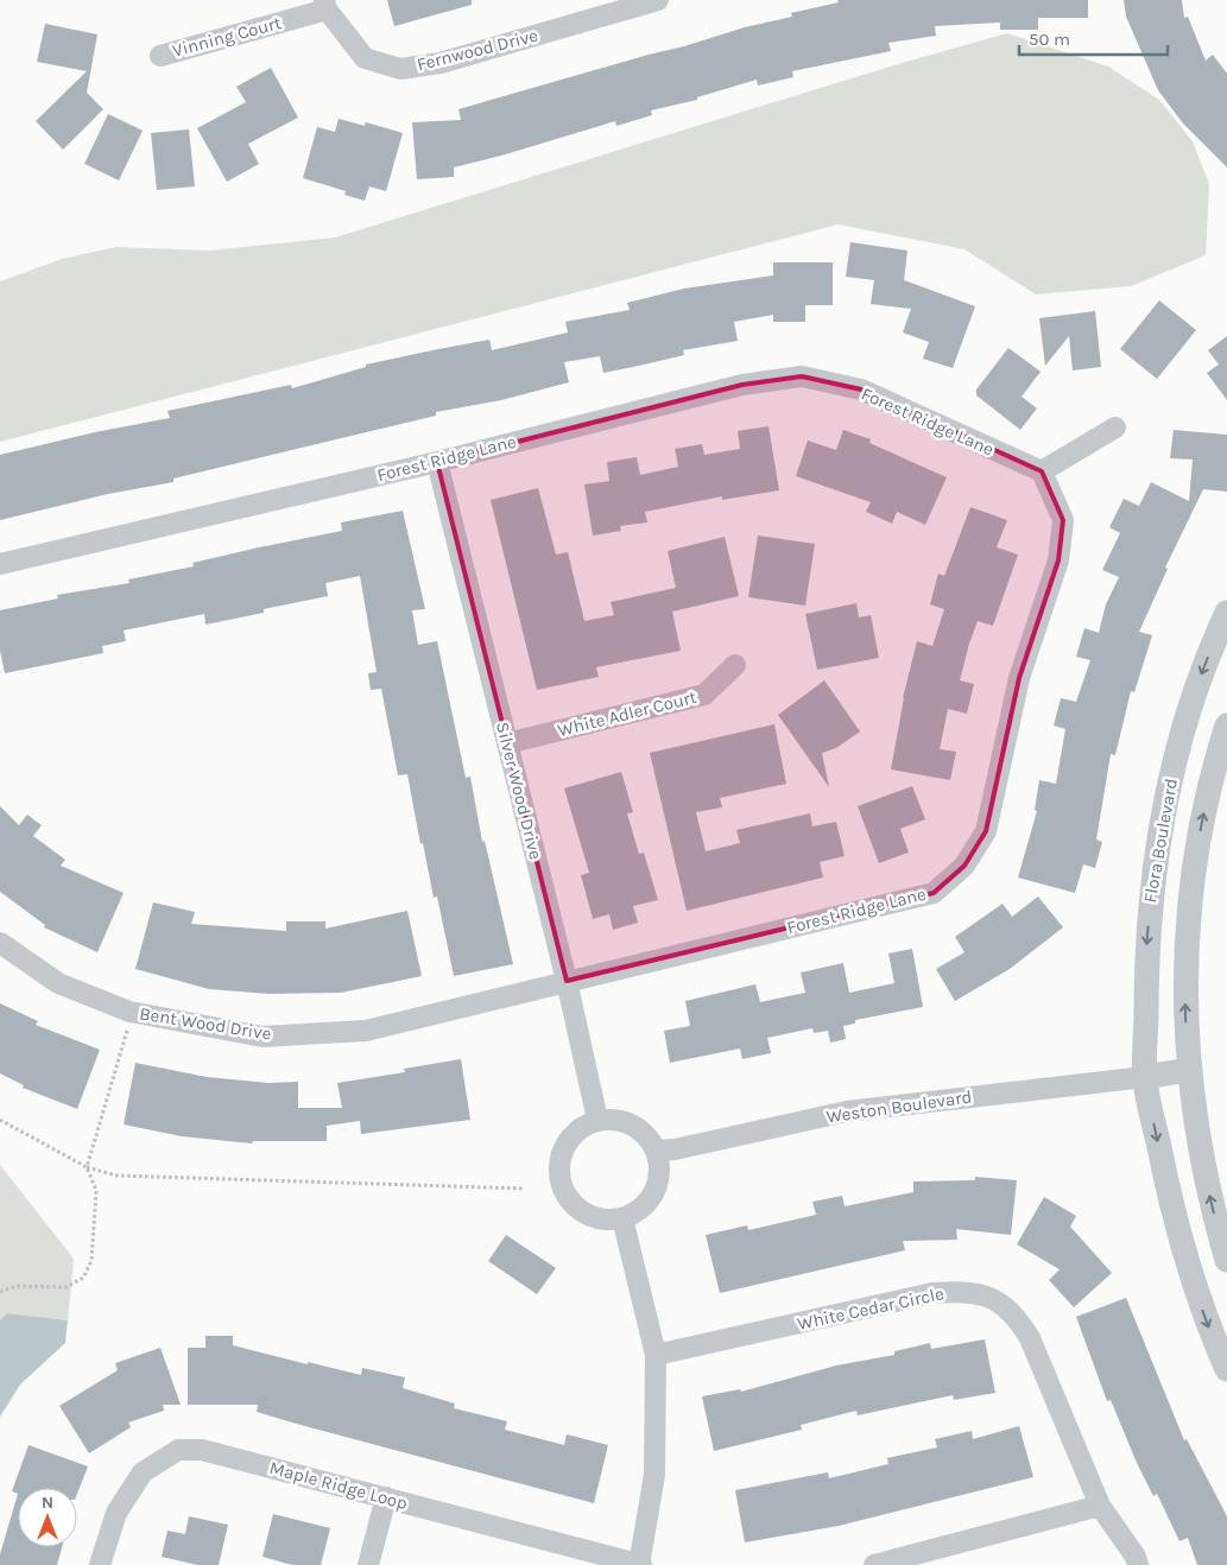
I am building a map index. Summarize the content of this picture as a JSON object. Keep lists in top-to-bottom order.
{
  "streets": {
    "street": [
      "Vinning Court",
      "Fernwood Drive",
      "Forest Ridge Lane",
      "White Adler Court",
      "Silver Wood Drive",
      "Flora Boulevard",
      "Bent Wood Drive",
      "Weston Boulevard",
      "White Cedar Circle",
      "Maple Ridge Loop"
    ]
  },
  "crossings": [
    ["Vinning Court", "Fernwood Drive"],
    ["Forest Ridge Lane", "Silver Wood Drive"],
    ["Forest Ridge Lane", "Bent Wood Drive"],
    ["White Adler Court", "Silver Wood Drive"],
    ["Silver Wood Drive", "Bent Wood Drive"],
    ["Silver Wood Drive", "Weston Boulevard"],
    ["Flora Boulevard", "Weston Boulevard"]
  ],
  "scale_bar": "50 m",
  "north": "top"
}
